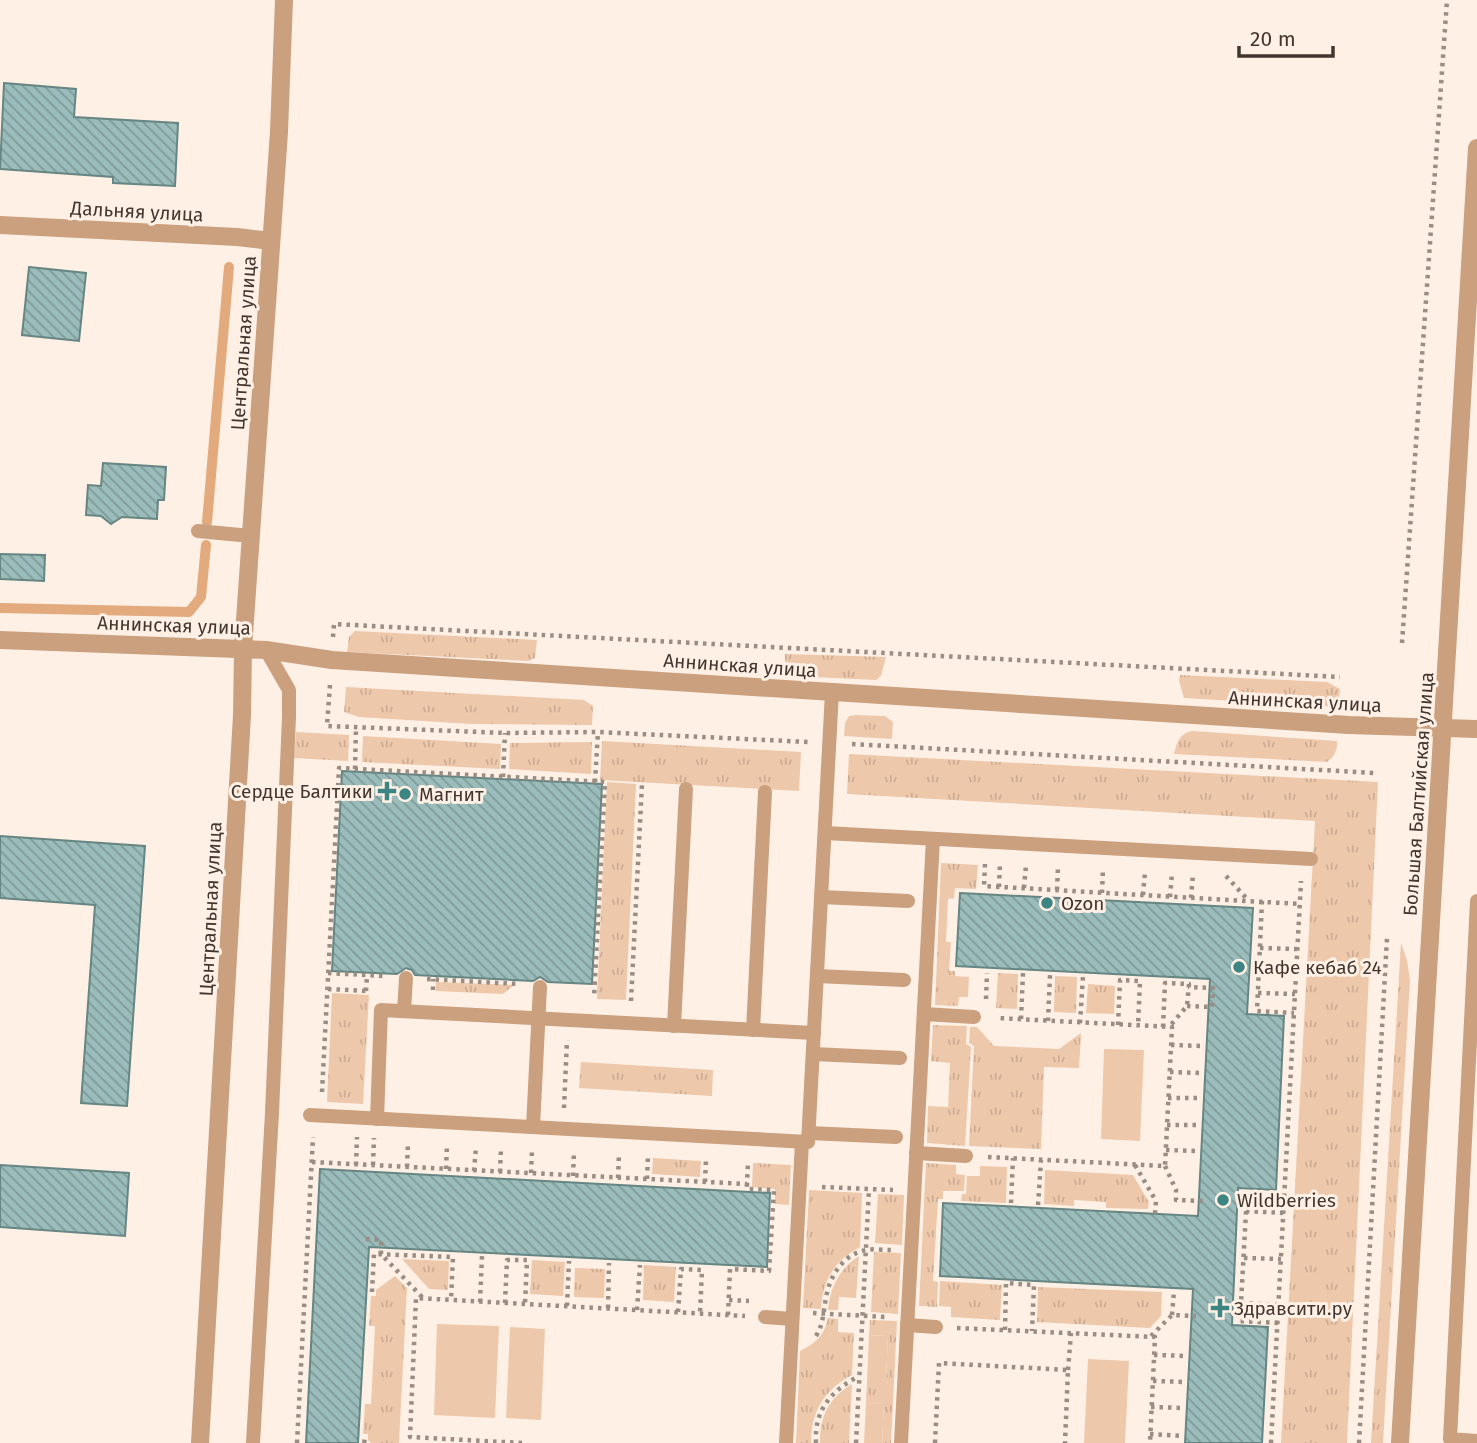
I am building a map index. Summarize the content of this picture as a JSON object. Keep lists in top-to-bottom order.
{
  "streets": {
    "street": [
      "Дальняя улица",
      "Центральная улица",
      "Аннинская улица",
      "Большая Балтийская улица"
    ]
  },
  "crossings": [
    ["Дальняя улица", "Центральная улица"],
    ["Центральная улица", "Аннинская улица"],
    ["Аннинская улица", "Большая Балтийская улица"]
  ],
  "places": {
    "health": ["Сердце Балтики", "Здравсити.ру"],
    "other": [
      "Магнит",
      "Ozon",
      "Кафе кебаб 24",
      "Wildberries"
    ]
  },
  "scale_bar": "20 m"
}
